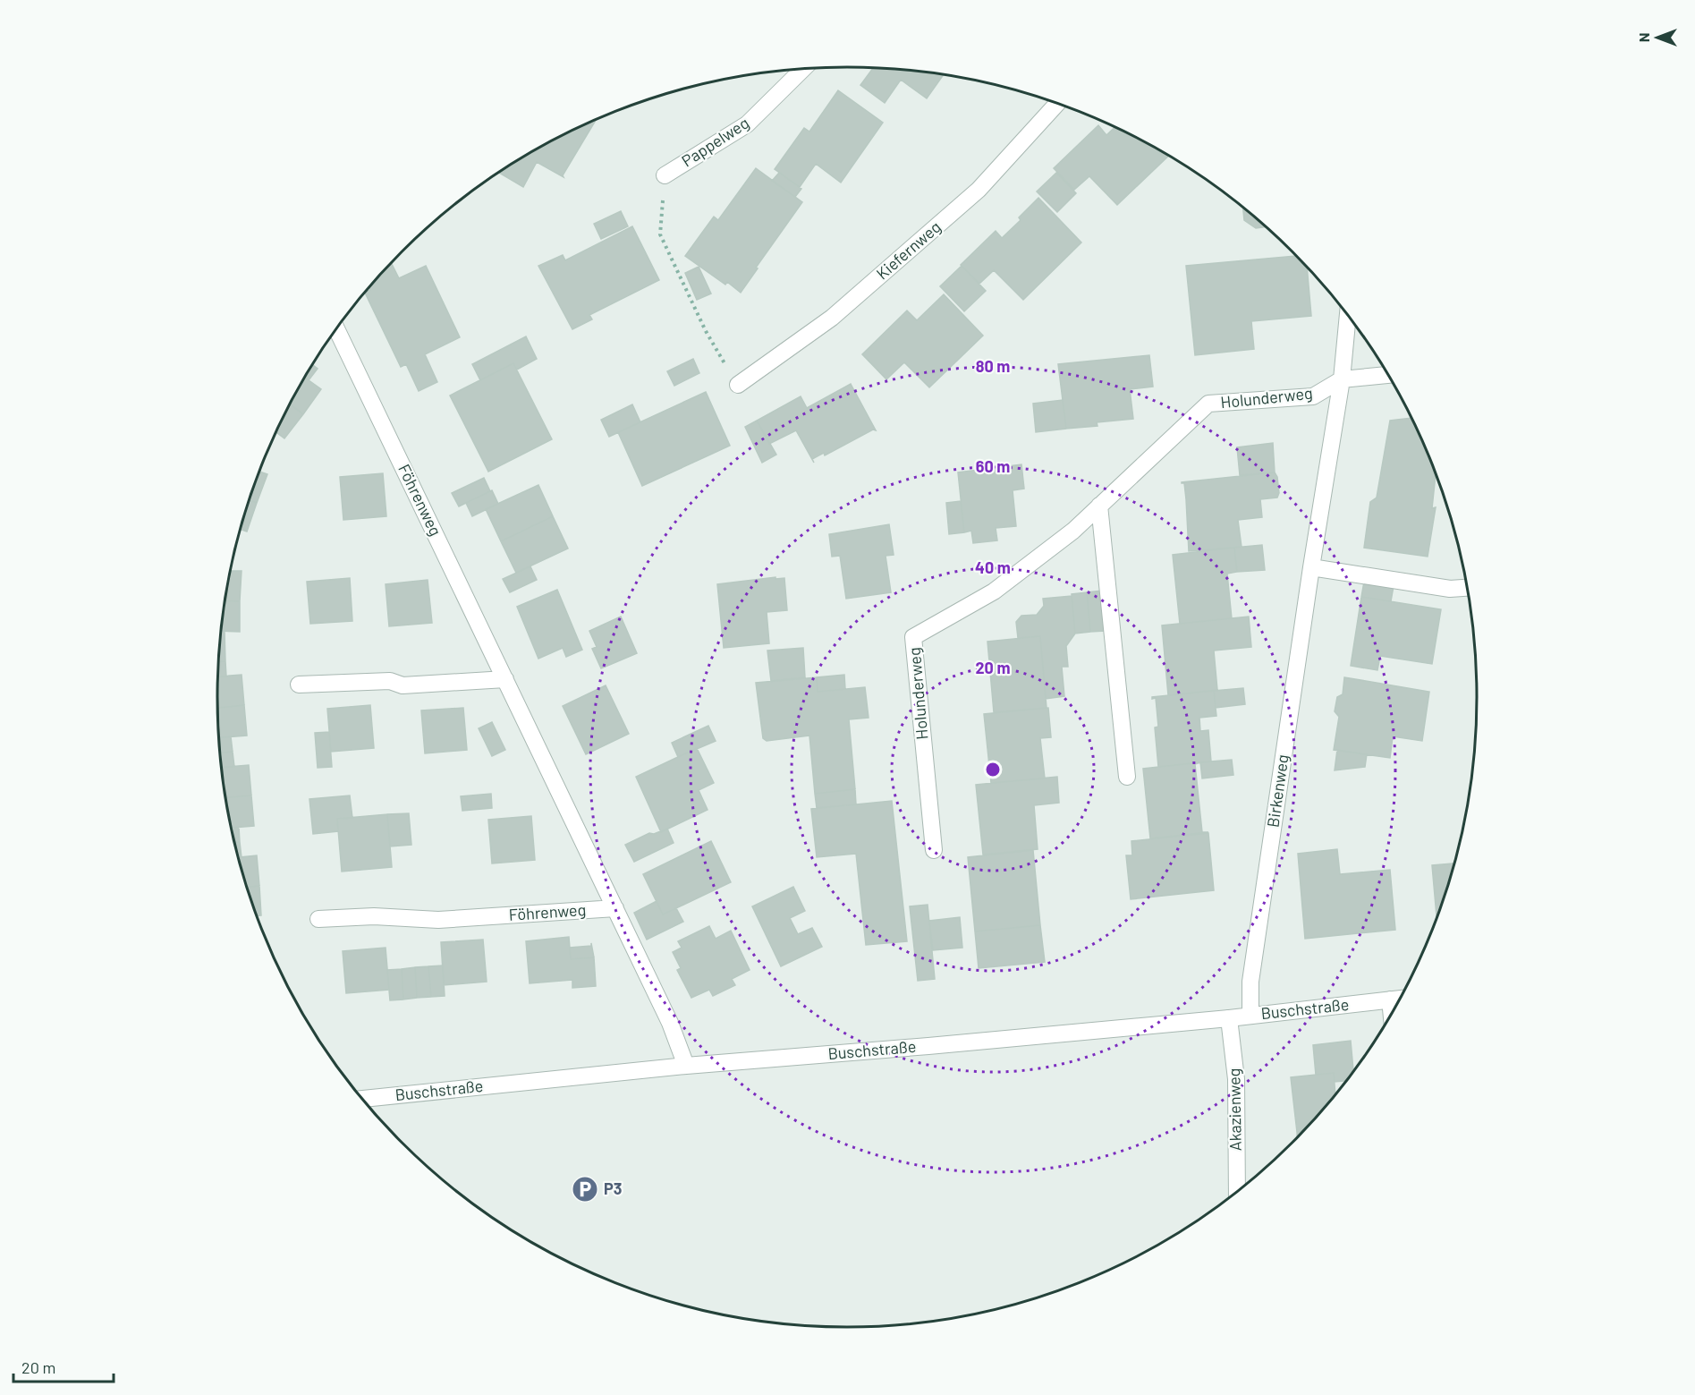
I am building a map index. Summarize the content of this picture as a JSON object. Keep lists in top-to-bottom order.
{
  "streets": {
    "street": [
      "Pappelweg",
      "Kiefernweg",
      "Holunderweg",
      "Föhrenweg",
      "Birkenweg",
      "Buschstraße",
      "Akazienweg"
    ]
  },
  "crossings": [
    ["Holunderweg", "Birkenweg"],
    ["Föhrenweg", "Buschstraße"],
    ["Birkenweg", "Buschstraße"],
    ["Buschstraße", "Akazienweg"]
  ],
  "places": {
    "parking": ["P3"]
  },
  "scale_bar": "20 m",
  "north": "left",
  "rings": [
    "80 m",
    "60 m",
    "40 m",
    "20 m"
  ]
}
